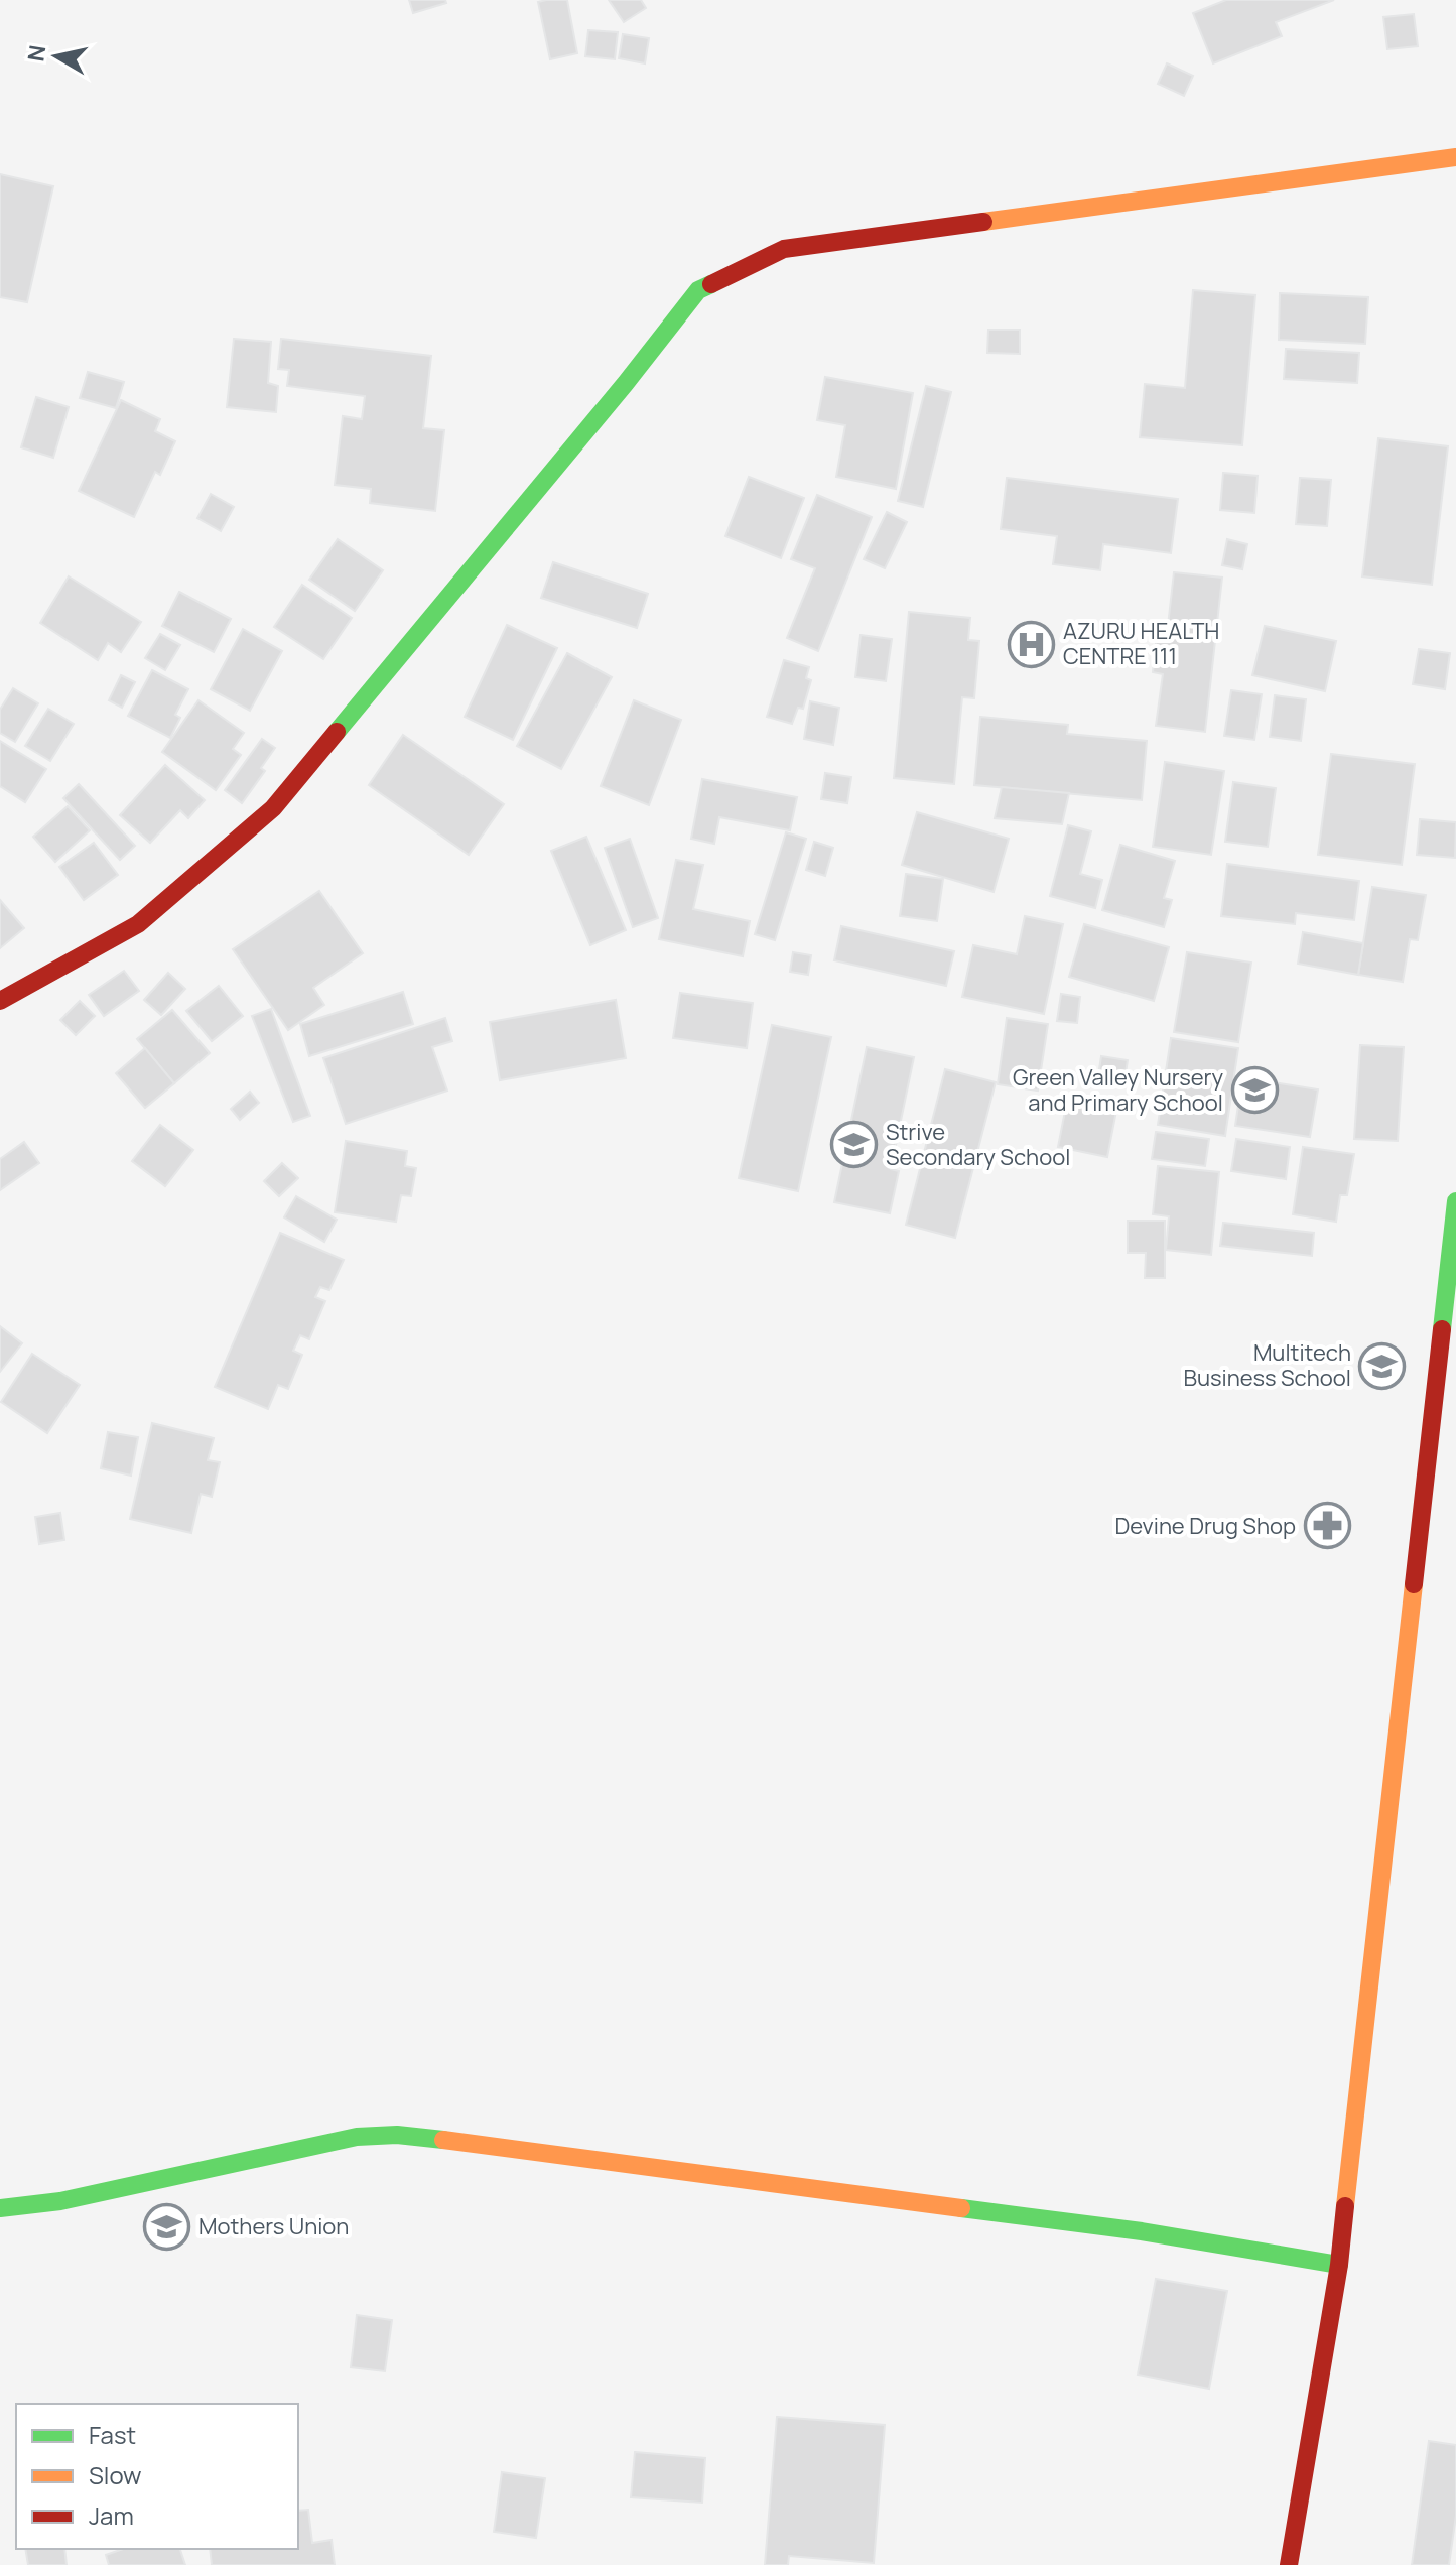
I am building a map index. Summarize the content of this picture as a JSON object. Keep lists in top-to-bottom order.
{
  "places": {
    "hospital": ["AZURU HEALTH CENTRE 111"],
    "school or university": [
      "Green Valley Nursery and Primary School",
      "Strive Secondary School",
      "Multitech Business School",
      "Mothers Union"
    ],
    "pharmacy": ["Devine Drug Shop"]
  },
  "legend": ["Fast", "Slow", "Jam"],
  "north": "left"
}
